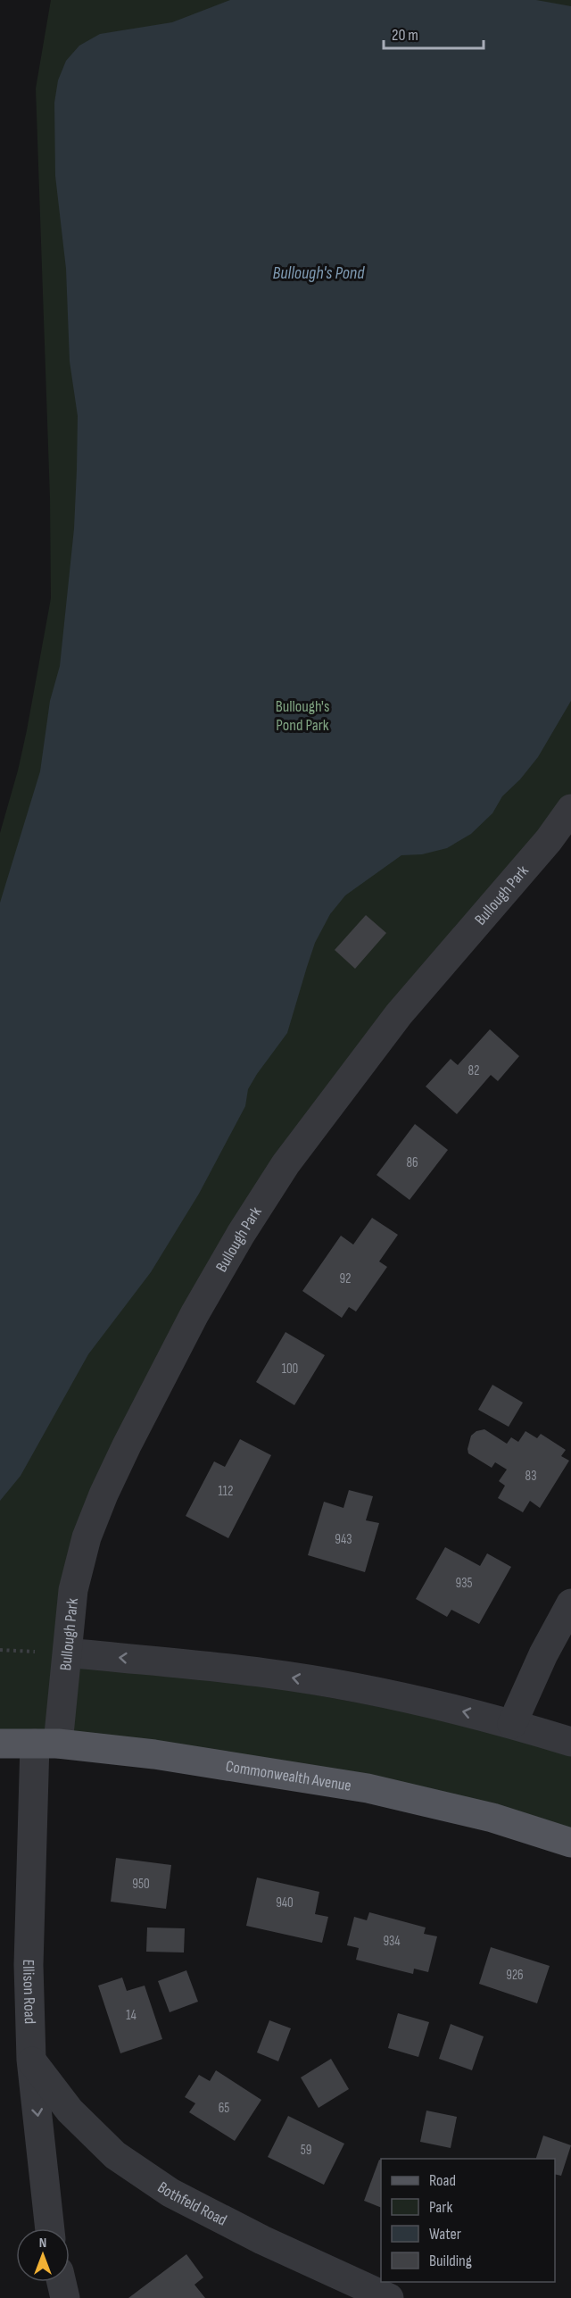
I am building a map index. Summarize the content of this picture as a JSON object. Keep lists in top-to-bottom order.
{
  "streets": {
    "main road": ["Commonwealth Avenue"],
    "street": ["Bullough Park", "Ellison Road", "Bothfeld Road"]
  },
  "crossings": [
    ["Bullough Park", "Commonwealth Avenue"],
    ["Bullough Park", "Ellison Road"],
    ["Commonwealth Avenue", "Ellison Road"],
    ["Ellison Road", "Bothfeld Road"]
  ],
  "water": ["Bullough's Pond"],
  "parks": ["Bullough's Pond Park"],
  "house_numbers": [
    "82",
    "86",
    "92",
    "100",
    "83",
    "112",
    "943",
    "935",
    "950",
    "940",
    "934",
    "926",
    "14",
    "65",
    "59"
  ],
  "legend": [
    "Road",
    "Park",
    "Water",
    "Building"
  ],
  "scale_bar": "20 m",
  "north": "top"
}
